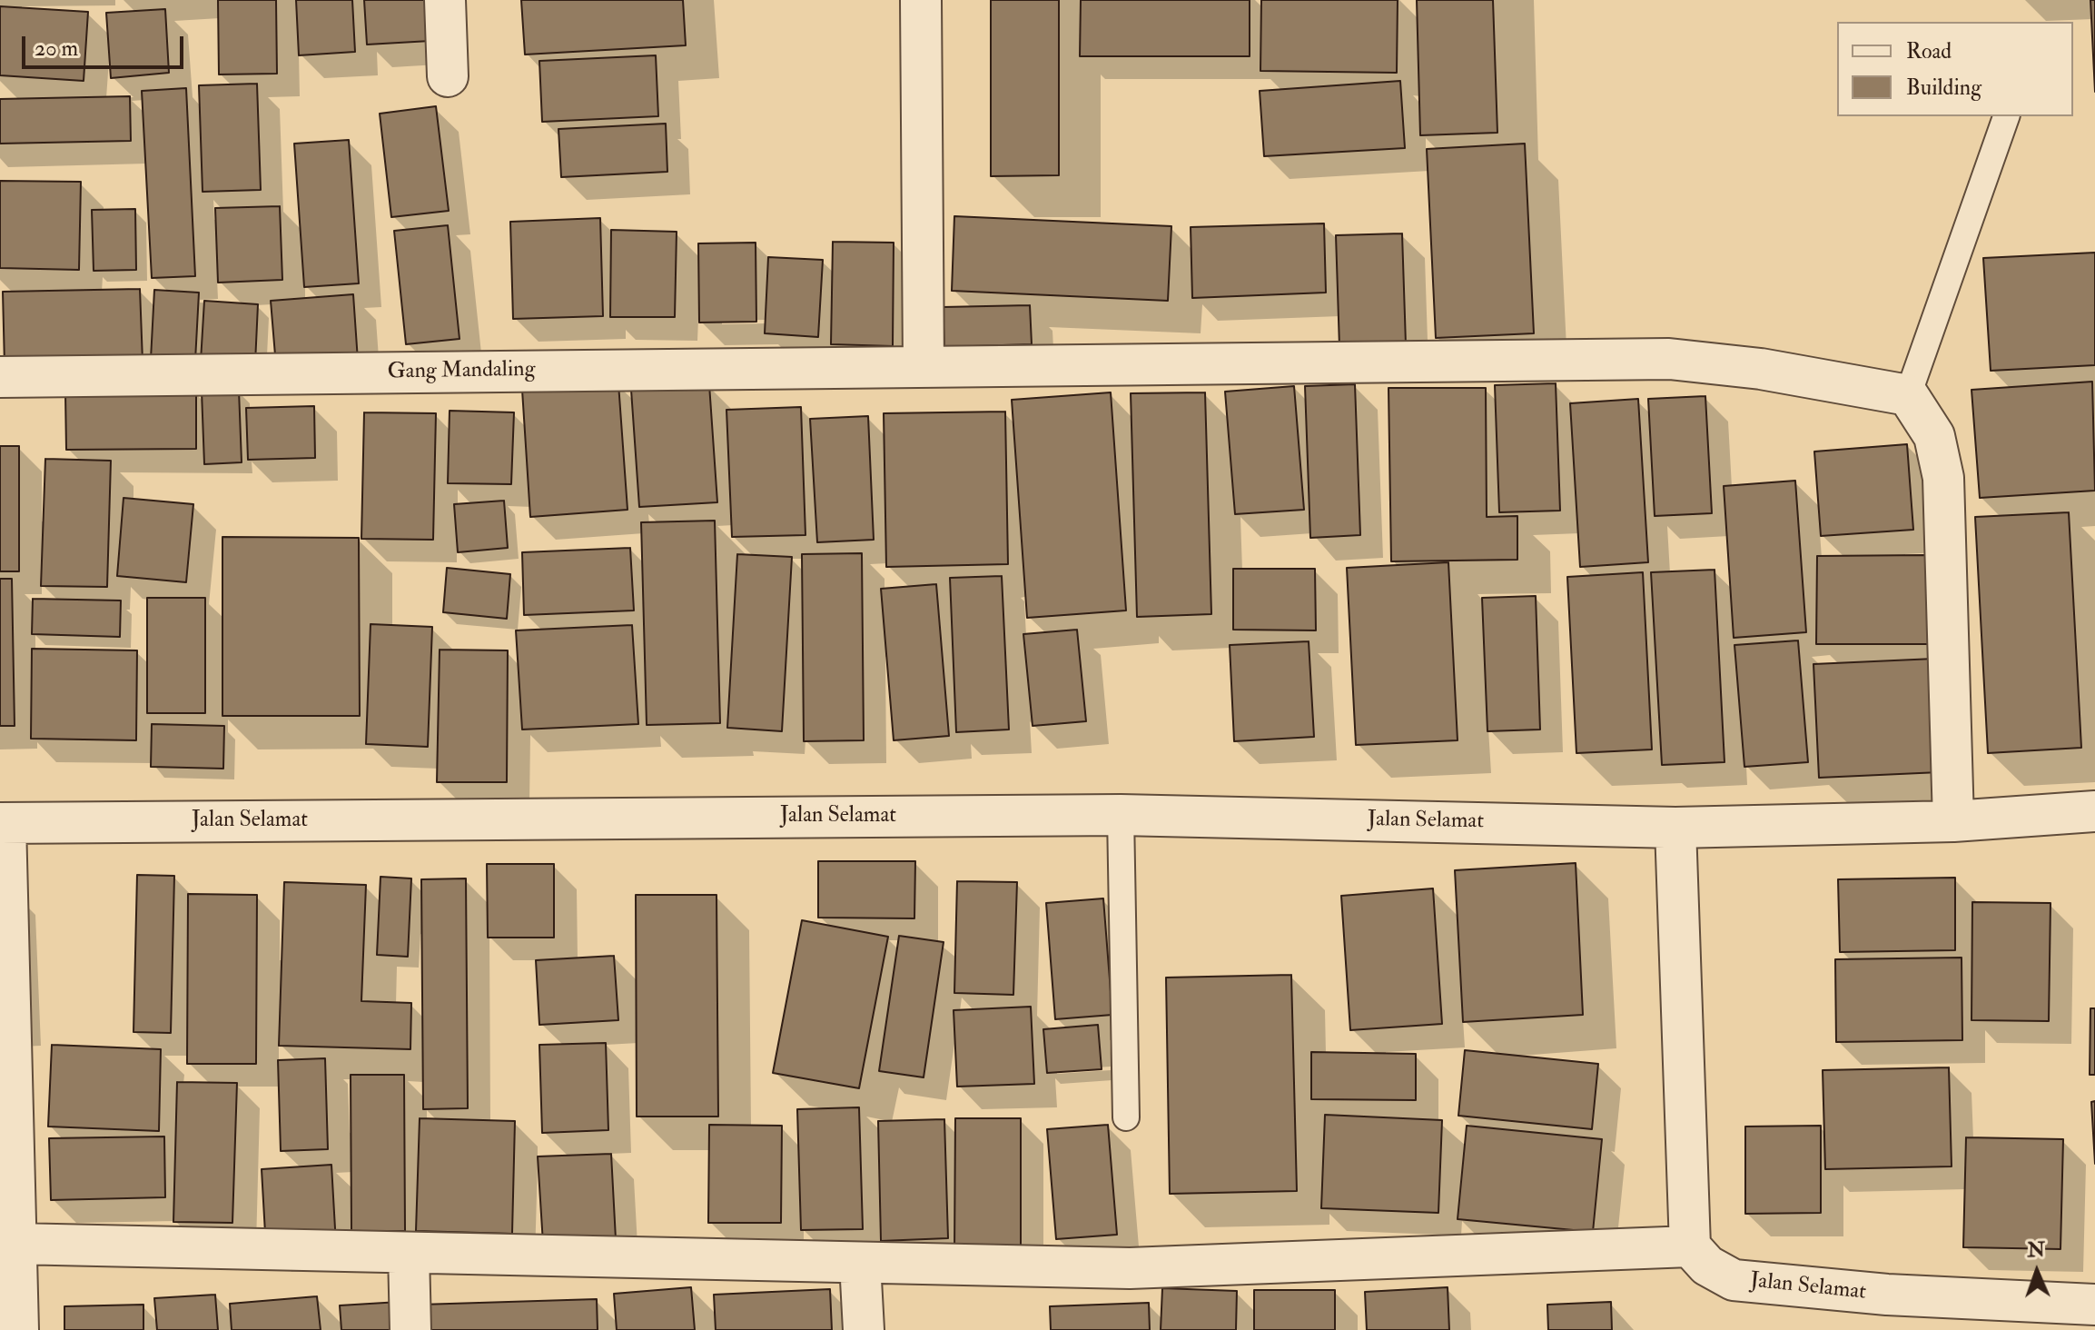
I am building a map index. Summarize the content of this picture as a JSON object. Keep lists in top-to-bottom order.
{
  "streets": {
    "street": ["Gang Mandaling", "Jalan Selamat"]
  },
  "legend": ["Road", "Building"],
  "scale_bar": "20 m",
  "north": "top"
}
